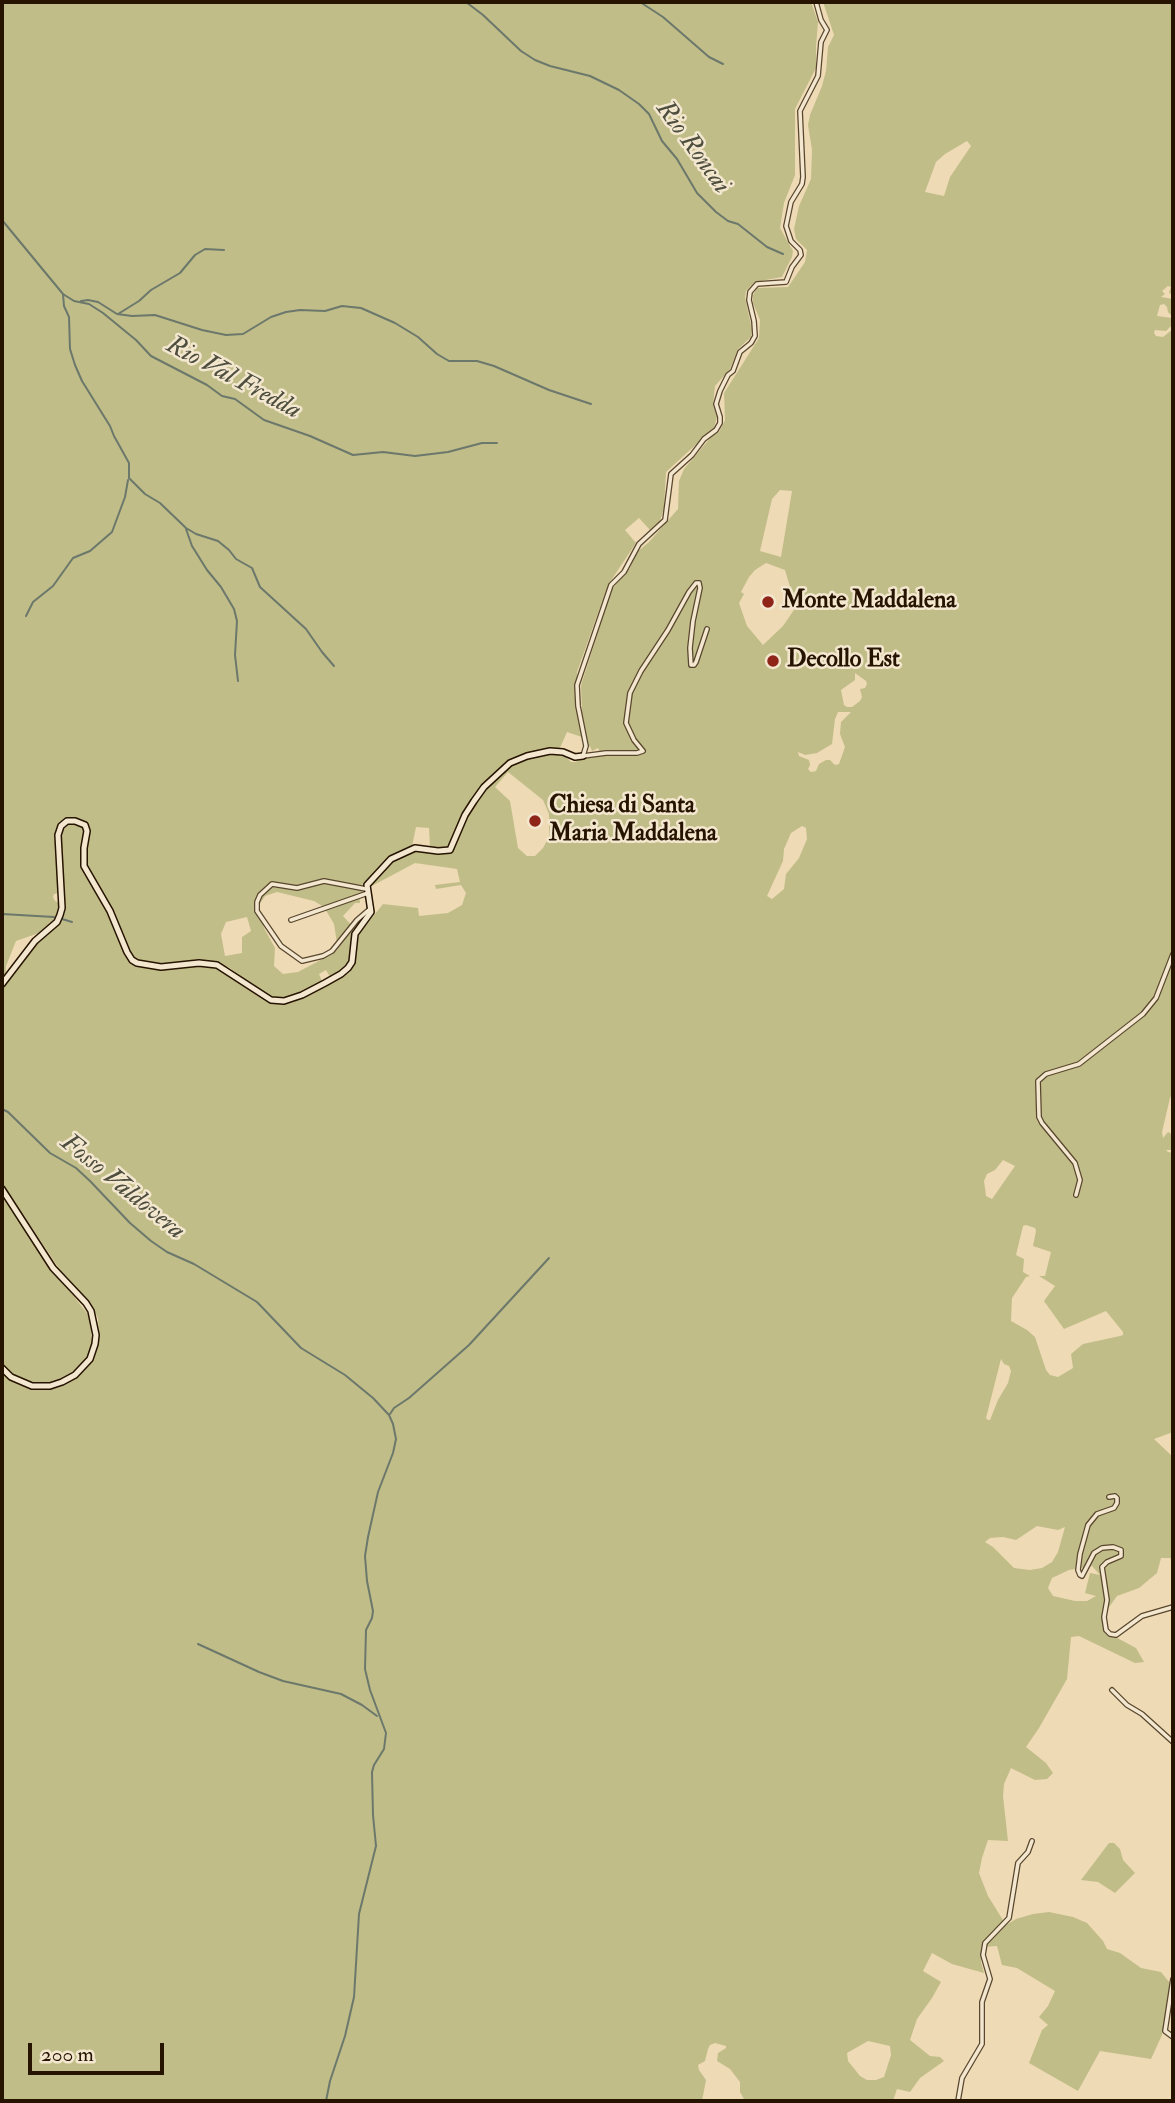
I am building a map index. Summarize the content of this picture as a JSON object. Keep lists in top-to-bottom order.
{
  "water": ["Rio Roncai", "Rio Val Fredda", "Fosso Valdovera"],
  "places": ["Monte Maddalena", "Decollo Est", "Chiesa di Santa Maria Maddalena"],
  "scale_bar": "200 m"
}
